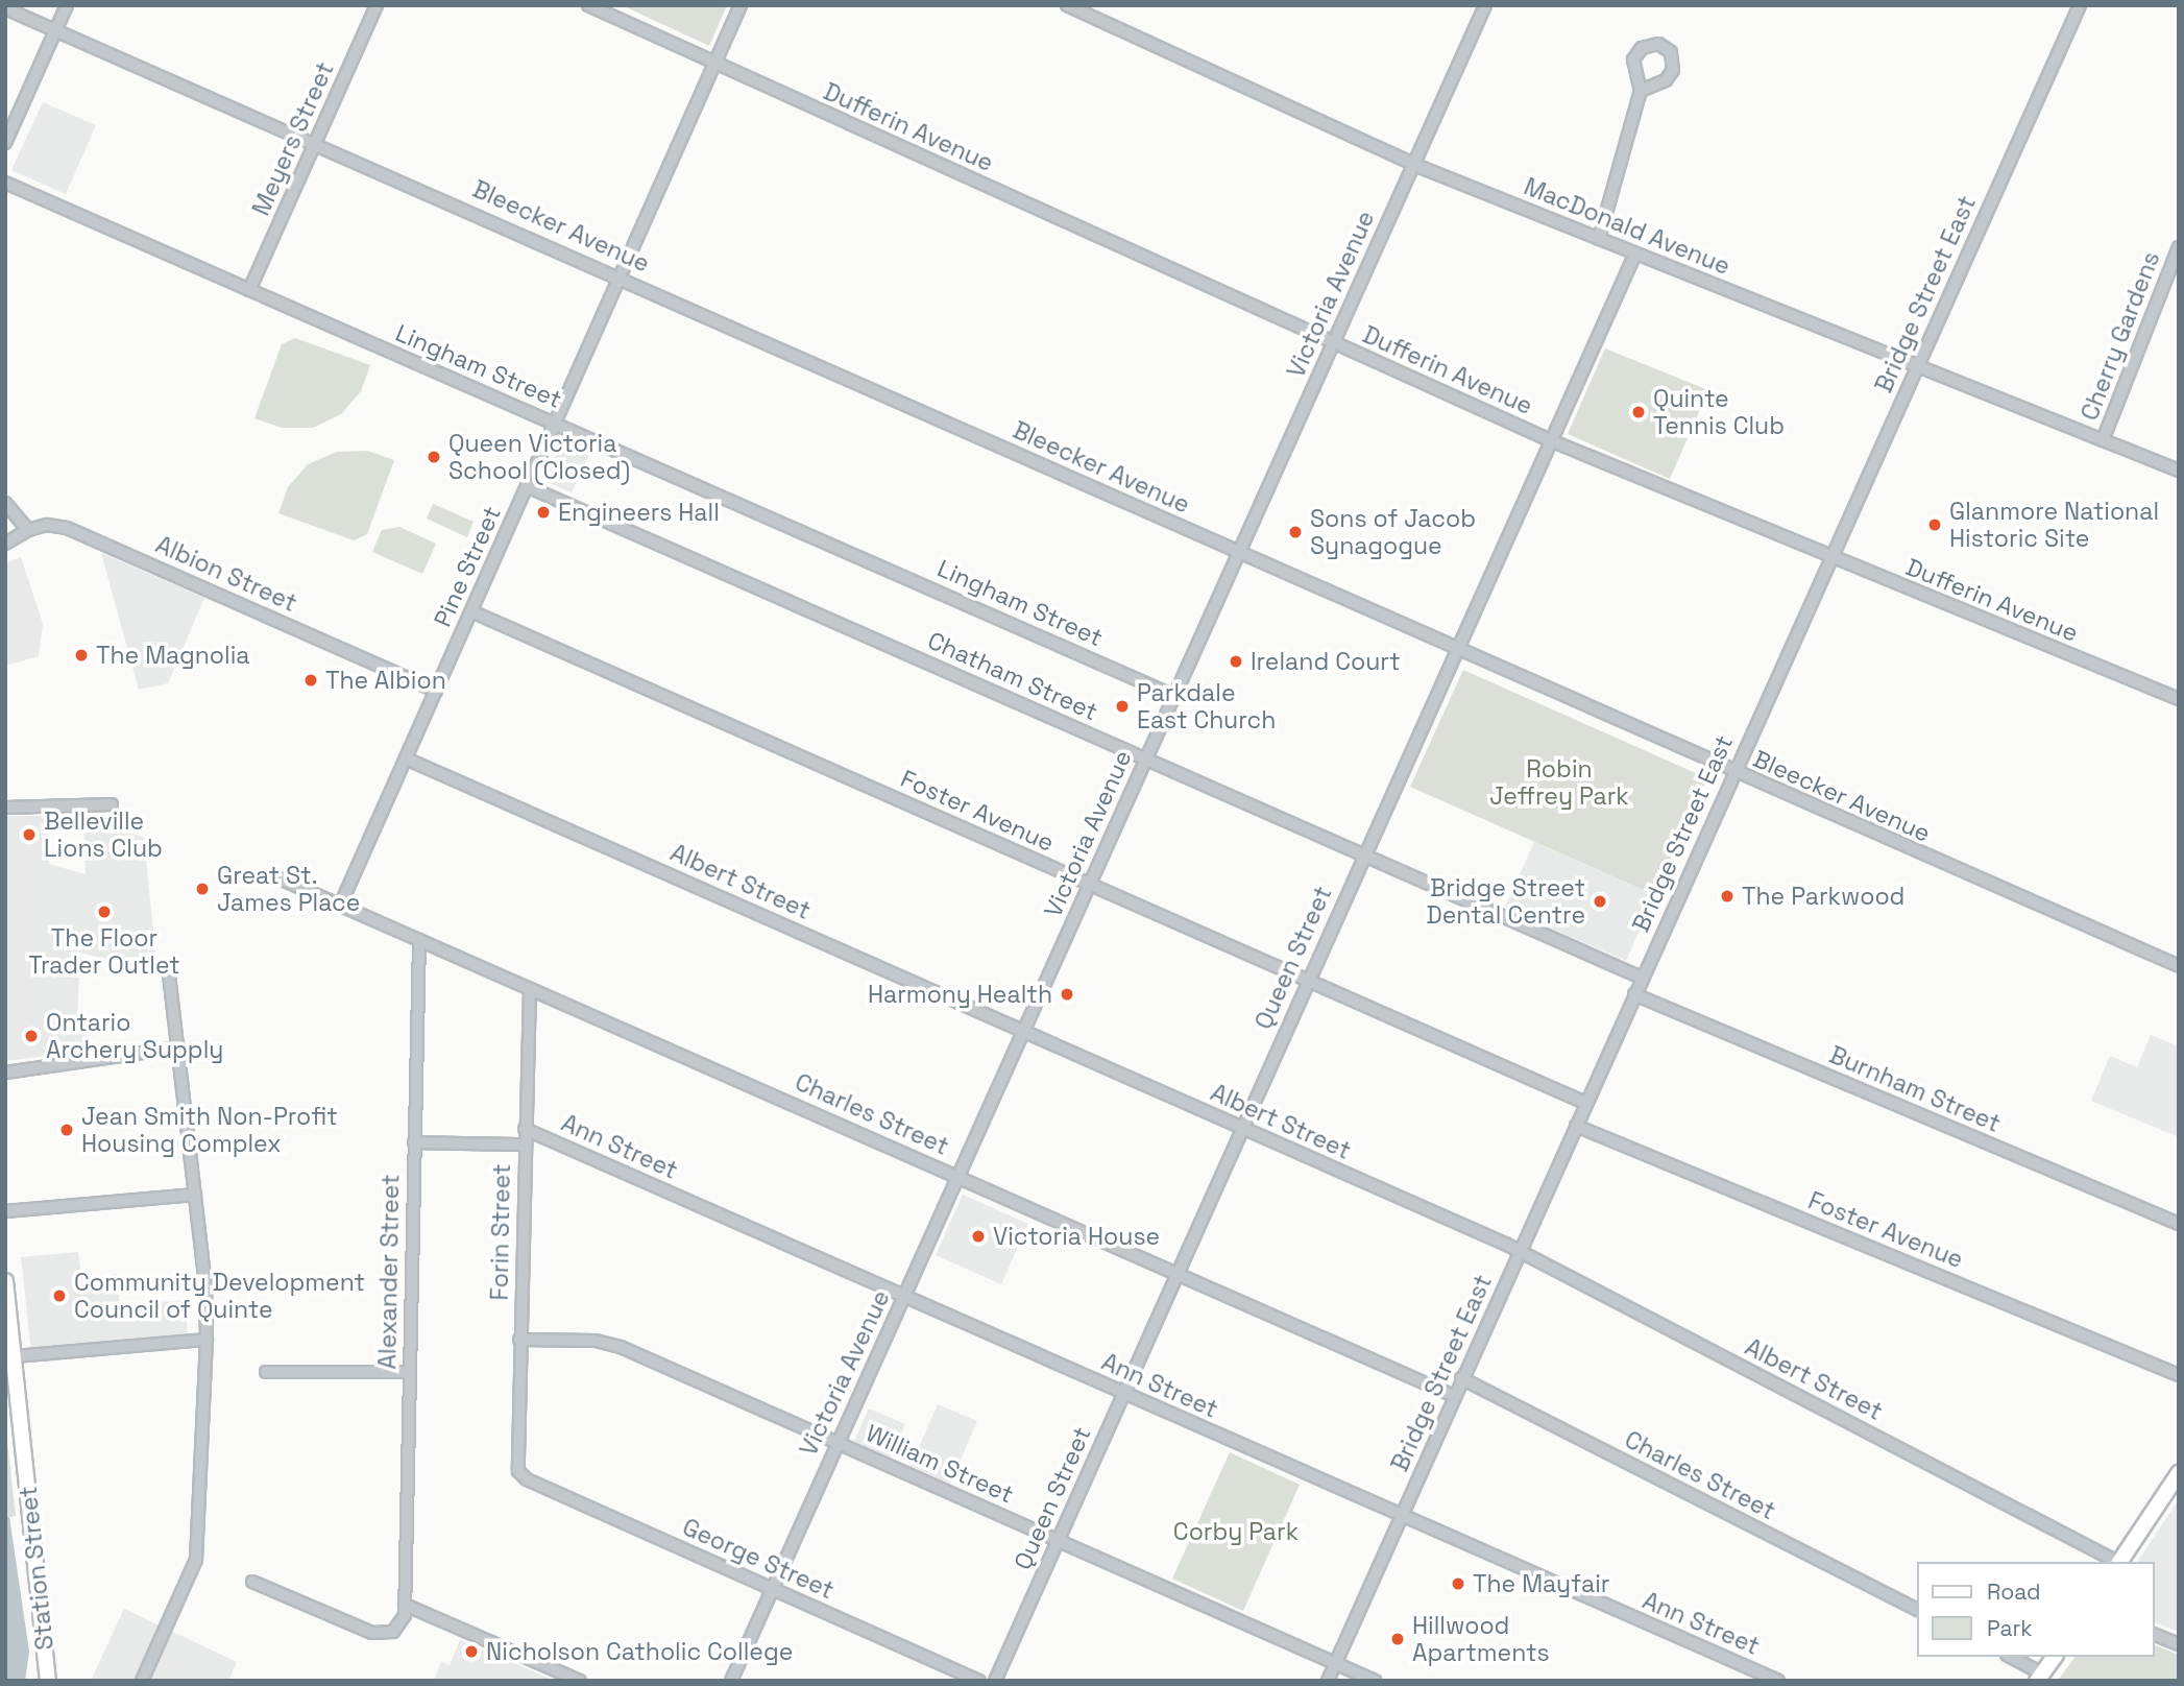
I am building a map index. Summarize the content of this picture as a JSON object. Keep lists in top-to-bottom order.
{
  "streets": {
    "main road": ["Station Street"],
    "street": [
      "Dufferin Avenue",
      "Meyers Street",
      "Bleecker Avenue",
      "MacDonald Avenue",
      "Victoria Avenue",
      "Bridge Street East",
      "Cherry Gardens",
      "Lingham Street",
      "Pine Street",
      "Albion Street",
      "Chatham Street",
      "Foster Avenue",
      "Albert Street",
      "Queen Street",
      "Burnham Street",
      "Charles Street",
      "Ann Street",
      "Forin Street",
      "Alexander Street",
      "William Street",
      "George Street"
    ]
  },
  "crossings": [
    ["Dufferin Avenue", "Victoria Avenue"],
    ["Dufferin Avenue", "Bridge Street East"],
    ["Dufferin Avenue", "Pine Street"],
    ["Dufferin Avenue", "Queen Street"],
    ["Meyers Street", "Bleecker Avenue"],
    ["Meyers Street", "Lingham Street"],
    ["Bleecker Avenue", "Victoria Avenue"],
    ["Bleecker Avenue", "Bridge Street East"],
    ["Bleecker Avenue", "Pine Street"],
    ["Bleecker Avenue", "Queen Street"],
    ["MacDonald Avenue", "Victoria Avenue"],
    ["MacDonald Avenue", "Bridge Street East"],
    ["MacDonald Avenue", "Cherry Gardens"],
    ["MacDonald Avenue", "Queen Street"],
    ["Victoria Avenue", "Lingham Street"],
    ["Victoria Avenue", "Chatham Street"],
    ["Victoria Avenue", "Foster Avenue"],
    ["Victoria Avenue", "Albert Street"],
    ["Victoria Avenue", "Charles Street"],
    ["Victoria Avenue", "Ann Street"],
    ["Victoria Avenue", "William Street"],
    ["Victoria Avenue", "George Street"],
    ["Bridge Street East", "Chatham Street"],
    ["Bridge Street East", "Foster Avenue"],
    ["Bridge Street East", "Albert Street"],
    ["Bridge Street East", "Burnham Street"],
    ["Bridge Street East", "Charles Street"],
    ["Bridge Street East", "Ann Street"],
    ["Bridge Street East", "William Street"],
    ["Lingham Street", "Pine Street"],
    ["Pine Street", "Albion Street"],
    ["Pine Street", "Chatham Street"],
    ["Pine Street", "Foster Avenue"],
    ["Pine Street", "Albert Street"],
    ["Pine Street", "Charles Street"],
    ["Chatham Street", "Queen Street"],
    ["Foster Avenue", "Queen Street"],
    ["Albert Street", "Queen Street"],
    ["Queen Street", "Charles Street"],
    ["Queen Street", "Ann Street"],
    ["Queen Street", "William Street"],
    ["Charles Street", "Forin Street"],
    ["Charles Street", "Alexander Street"],
    ["Ann Street", "Forin Street"],
    ["Ann Street", "Alexander Street"],
    ["Forin Street", "William Street"],
    ["Forin Street", "George Street"]
  ],
  "parks": ["Robin Jeffrey Park", "Corby Park"],
  "places": [
    "Quinte Tennis Club",
    "Queen Victoria School (Closed)",
    "Engineers Hall",
    "Glanmore National Historic Site",
    "Sons of Jacob Synagogue",
    "The Magnolia",
    "Ireland Court",
    "The Albion",
    "Parkdale East Church",
    "Belleville Lions Club",
    "Great St. James Place",
    "The Parkwood",
    "Bridge Street Dental Centre",
    "The Floor Trader Outlet",
    "Harmony Health",
    "Ontario Archery Supply",
    "Jean Smith Non-Profit Housing Complex",
    "Victoria House",
    "Community Development Council of Quinte",
    "The Mayfair",
    "Hillwood Apartments",
    "Nicholson Catholic College"
  ],
  "legend": ["Road", "Park"]
}
